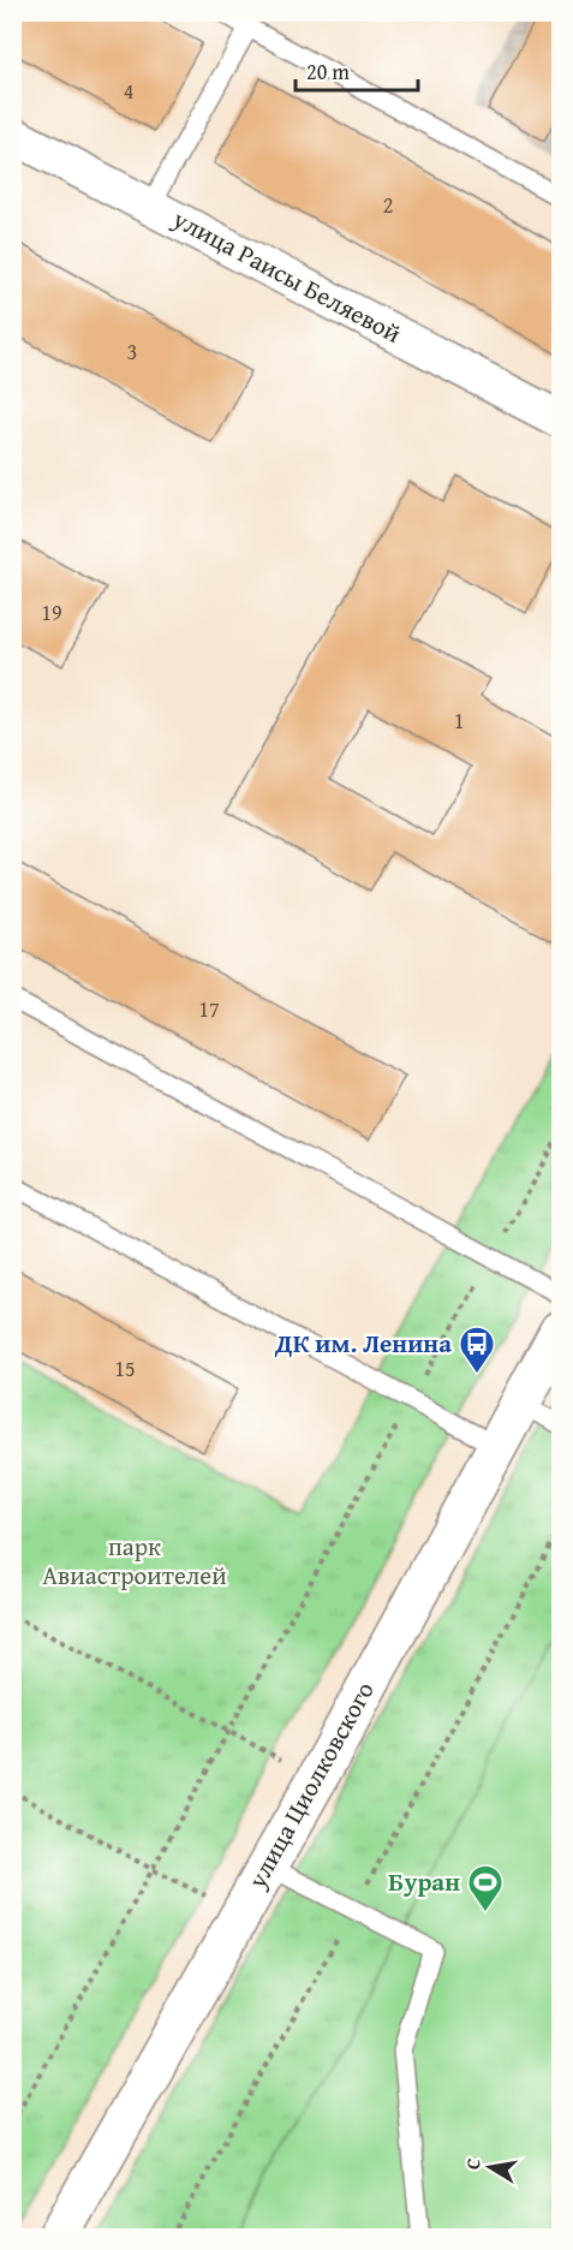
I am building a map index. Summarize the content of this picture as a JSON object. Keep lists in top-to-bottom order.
{
  "streets": {
    "street": ["улица Раисы Беляевой", "улица Циолковского"]
  },
  "parks": ["парк Авиастроителей"],
  "places": {
    "bus stop": ["ДК им. Ленина"],
    "sports": ["Буран"]
  },
  "house_numbers": [
    "4",
    "2",
    "3",
    "19",
    "1",
    "17",
    "15"
  ],
  "scale_bar": "20 m",
  "north": "left"
}
